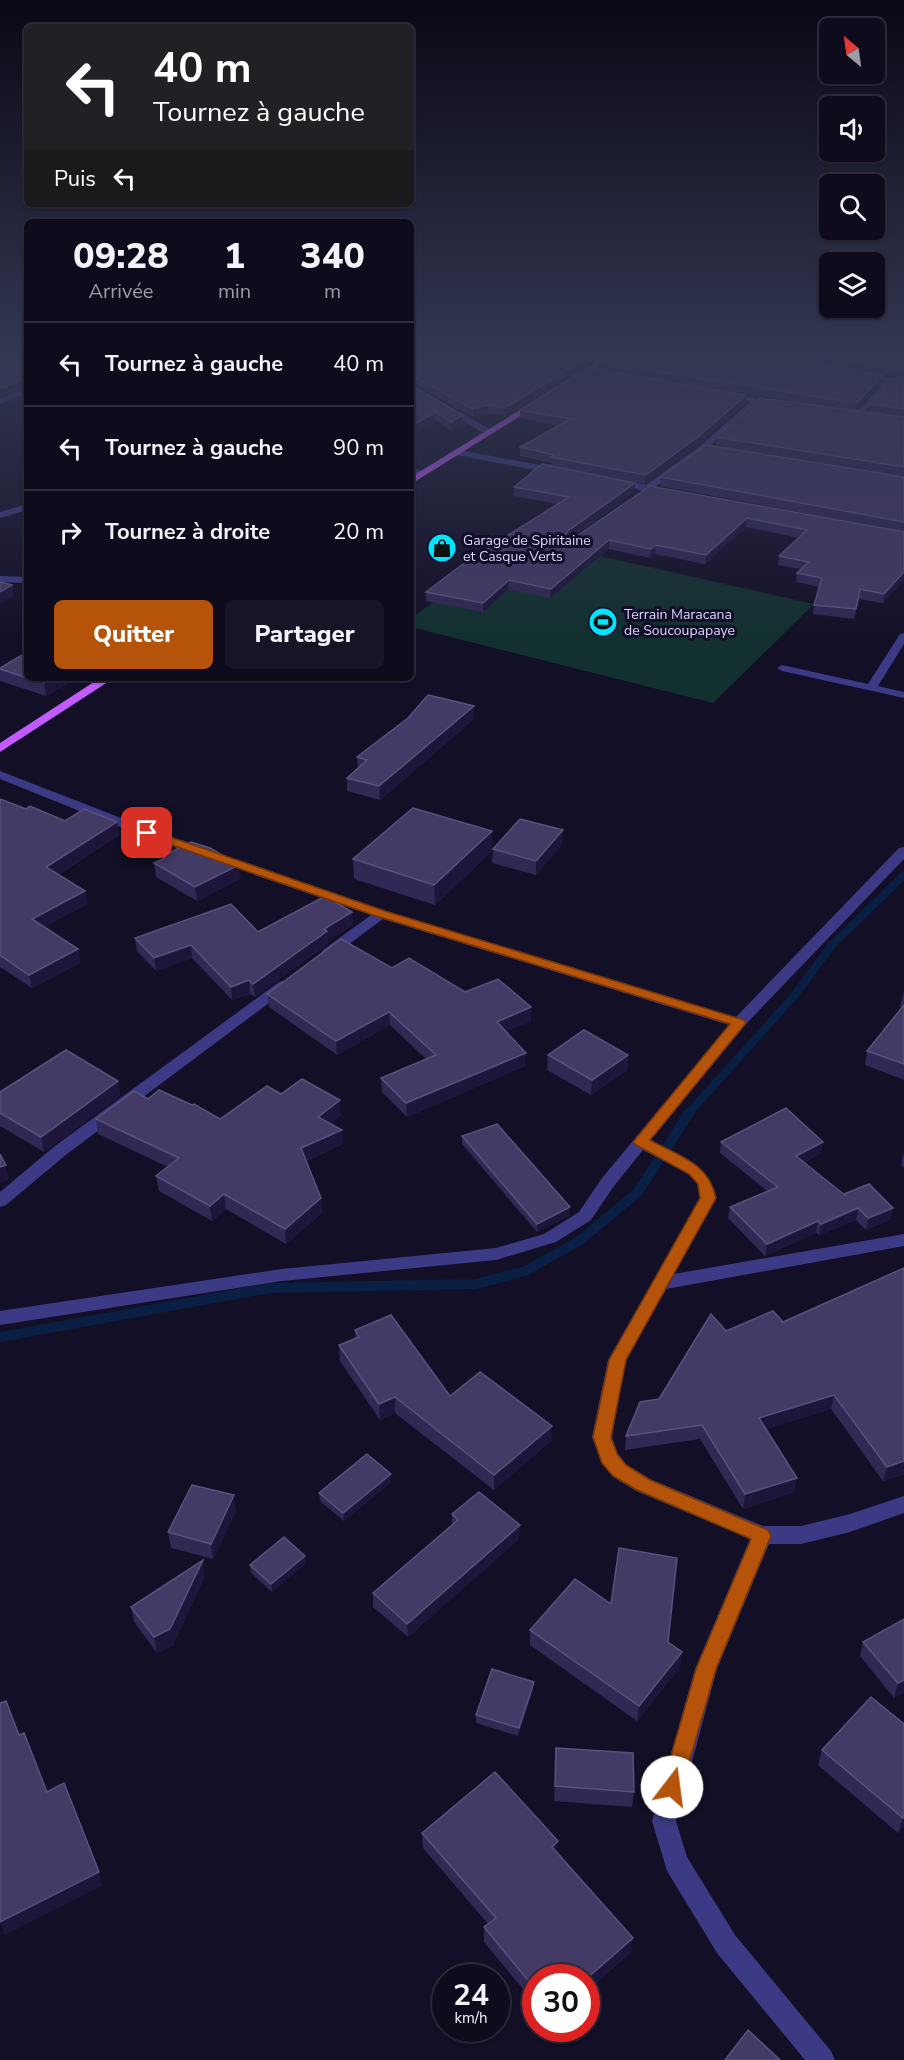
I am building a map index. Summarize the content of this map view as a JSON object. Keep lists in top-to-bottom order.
{
  "places": {
    "shop": ["Garage de Spiritaine et Casque Verts"],
    "sports": ["Terrain Maracana de Soucoupapaye"]
  },
  "north": "top left",
  "page": {
    "turn": ["40 m", "Tournez à gauche"],
    "then": "Puis",
    "eta": [
      "09:28",
      "Arrivée",
      "1",
      "min",
      "340",
      "m"
    ],
    "list": [
      {
        "name": "Tournez à gauche",
        "value": "40 m"
      },
      {
        "name": "Tournez à gauche",
        "value": "90 m"
      },
      {
        "name": "Tournez à droite",
        "value": "20 m"
      }
    ],
    "buttons": ["Quitter", "Partager"],
    "speed": "24 km/h",
    "limit": "30"
  }
}
